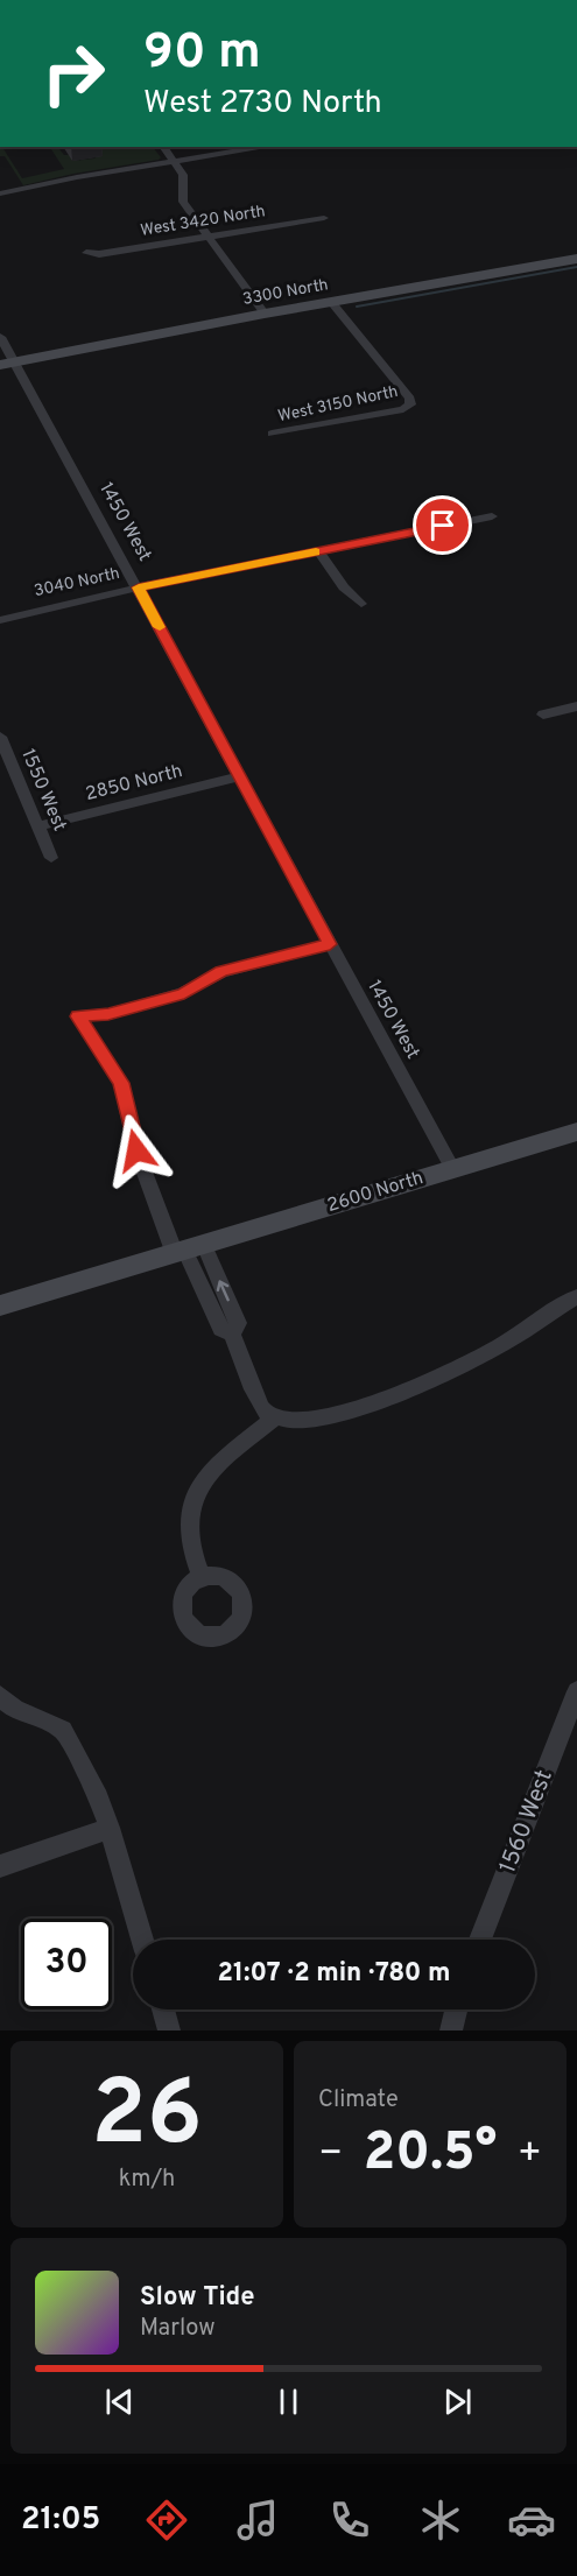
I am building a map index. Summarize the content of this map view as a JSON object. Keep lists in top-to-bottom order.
{
  "streets": {
    "street": [
      "West 3420 North",
      "3300 North",
      "West 3150 North",
      "1450 West",
      "3040 North",
      "2850 North",
      "1550 West",
      "2600 North",
      "1560 West"
    ]
  },
  "crossings": [
    ["3300 North", "West 3150 North"],
    ["3300 North", "1450 West"],
    ["1450 West", "3040 North"],
    ["1450 West", "2850 North"],
    ["1450 West", "2600 North"],
    ["2850 North", "1550 West"]
  ],
  "page": {
    "turn": ["90 m", "West 2730 North"],
    "limit": "30",
    "trip": "21:07 · 2 min · 780 m",
    "tile": [
      ["26", "km/h"],
      "Climate"
    ],
    "heat": ["−", "20.5°", "+"],
    "song": ["Slow Tide", "Marlow"],
    "tabs": "21:05"
  }
}
